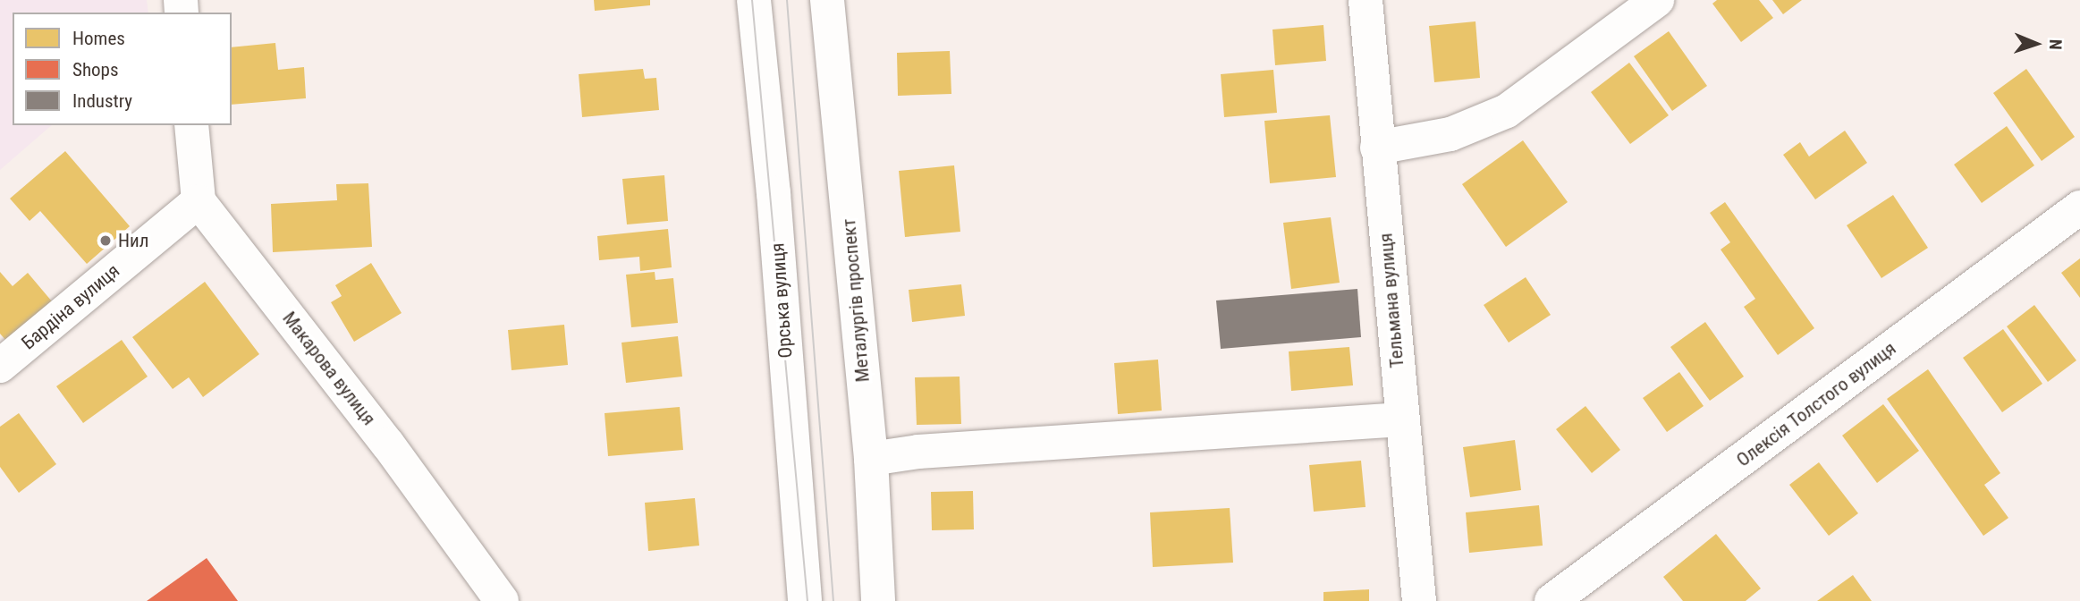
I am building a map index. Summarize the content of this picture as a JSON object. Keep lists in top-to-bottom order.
{
  "streets": {
    "street": [
      "Орська вулиця",
      "Металургів проспект",
      "Тельмана вулиця",
      "Бардіна вулиця",
      "Макарова вулиця",
      "Олексія Толстого вулиця"
    ]
  },
  "crossings": [
    ["Бардіна вулиця", "Макарова вулиця"]
  ],
  "places": ["Нил"],
  "legend": ["Homes", "Shops", "Industry"],
  "north": "right"
}
